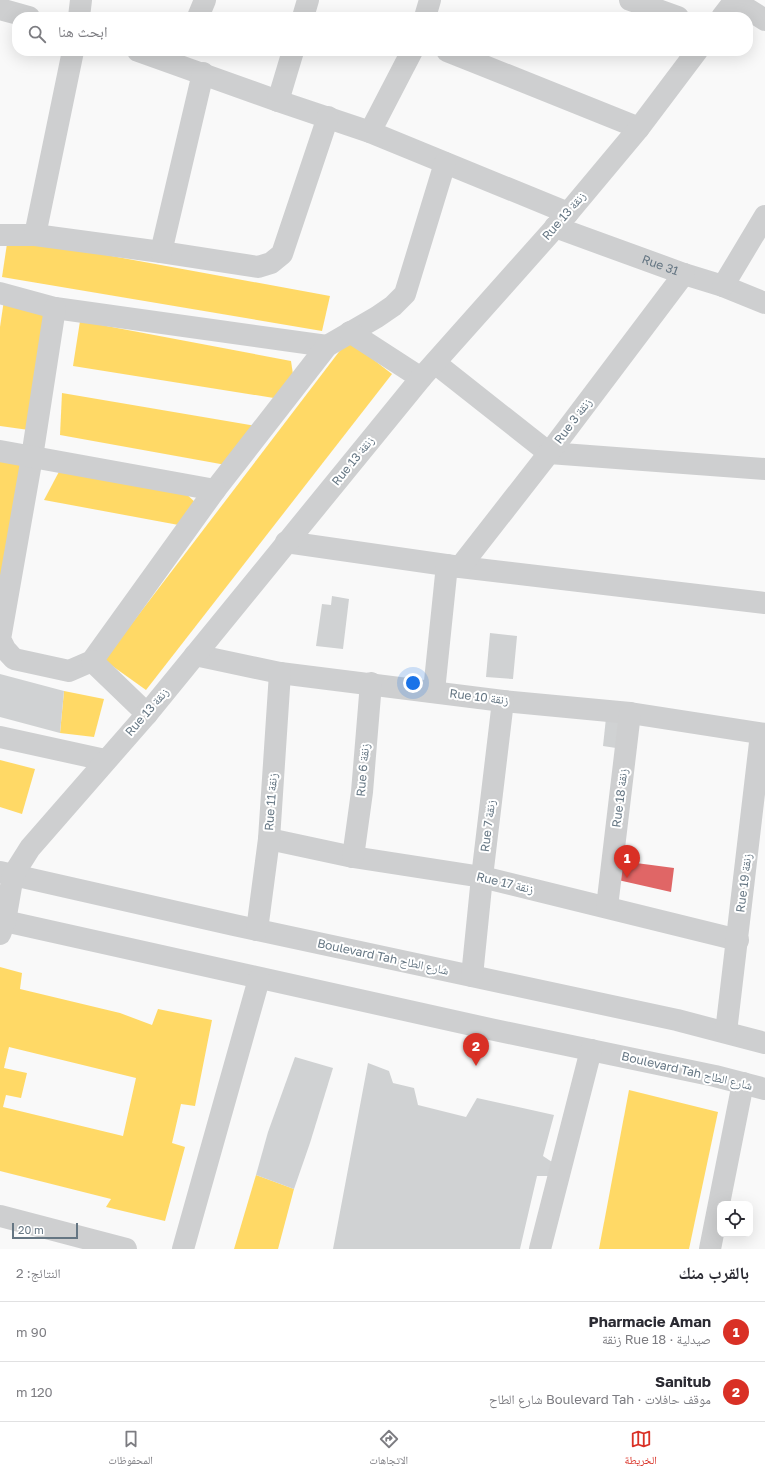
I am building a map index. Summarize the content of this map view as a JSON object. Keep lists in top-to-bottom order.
{
  "streets": {
    "street": [
      "Rue 13 زنقة",
      "Rue 31",
      "Rue 3 زنقة",
      "Rue 10 زنقة",
      "Rue 6 زنقة",
      "Rue 18 زنقة",
      "Rue 11 زنقة",
      "Rue 7 زنقة",
      "Rue 17 زنقة",
      "Rue 19 زنقة",
      "Boulevard Tah شارع الطاح"
    ]
  },
  "crossings": [
    ["Rue 13 زنقة", "Rue 31"],
    ["Rue 13 زنقة", "Rue 10 زنقة"],
    ["Rue 13 زنقة", "Boulevard Tah شارع الطاح"],
    ["Rue 31", "Rue 3 زنقة"],
    ["Rue 10 زنقة", "Rue 6 زنقة"],
    ["Rue 10 زنقة", "Rue 18 زنقة"],
    ["Rue 10 زنقة", "Rue 11 زنقة"],
    ["Rue 10 زنقة", "Rue 7 زنقة"],
    ["Rue 10 زنقة", "Rue 19 زنقة"],
    ["Rue 6 زنقة", "Rue 17 زنقة"],
    ["Rue 18 زنقة", "Rue 17 زنقة"],
    ["Rue 11 زنقة", "Rue 17 زنقة"],
    ["Rue 11 زنقة", "Boulevard Tah شارع الطاح"],
    ["Rue 7 زنقة", "Rue 17 زنقة"],
    ["Rue 7 زنقة", "Boulevard Tah شارع الطاح"],
    ["Rue 17 زنقة", "Rue 19 زنقة"],
    ["Rue 19 زنقة", "Boulevard Tah شارع الطاح"]
  ],
  "scale_bar": "20 m",
  "page": {
    "search": "ابحث هنا",
    "pins": ["1", "2"],
    "scale": "20 m",
    "heading": ["بالقرب منك", "النتائج: 2"],
    "list": [
      {
        "mark": "1",
        "name": "Pharmacie Aman",
        "note": "صيدلية · Rue 18 زنقة",
        "value": "90 m"
      },
      {
        "mark": "2",
        "name": "Sanitub",
        "note": "موقف حافلات · Boulevard Tah شارع الطاح",
        "value": "120 m"
      }
    ],
    "nav": ["الخريطة", "الاتجاهات", "المحفوظات"]
  }
}
